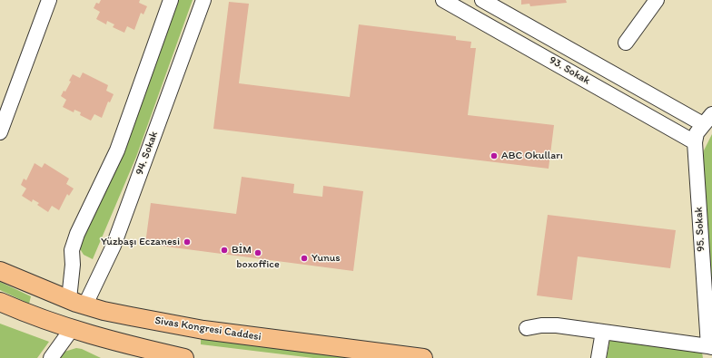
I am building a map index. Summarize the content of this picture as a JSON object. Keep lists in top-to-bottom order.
{
  "streets": {
    "main road": ["Sivas Kongresi Caddesi"],
    "street": ["93. Sokak", "94. Sokak", "95. Sokak"]
  },
  "crossings": [
    ["93. Sokak", "95. Sokak"],
    ["94. Sokak", "Sivas Kongresi Caddesi"]
  ],
  "places": [
    "ABC Okulları",
    "Yüzbaşı Eczanesi",
    "BİM",
    "boxoffice",
    "Yunus"
  ]
}
